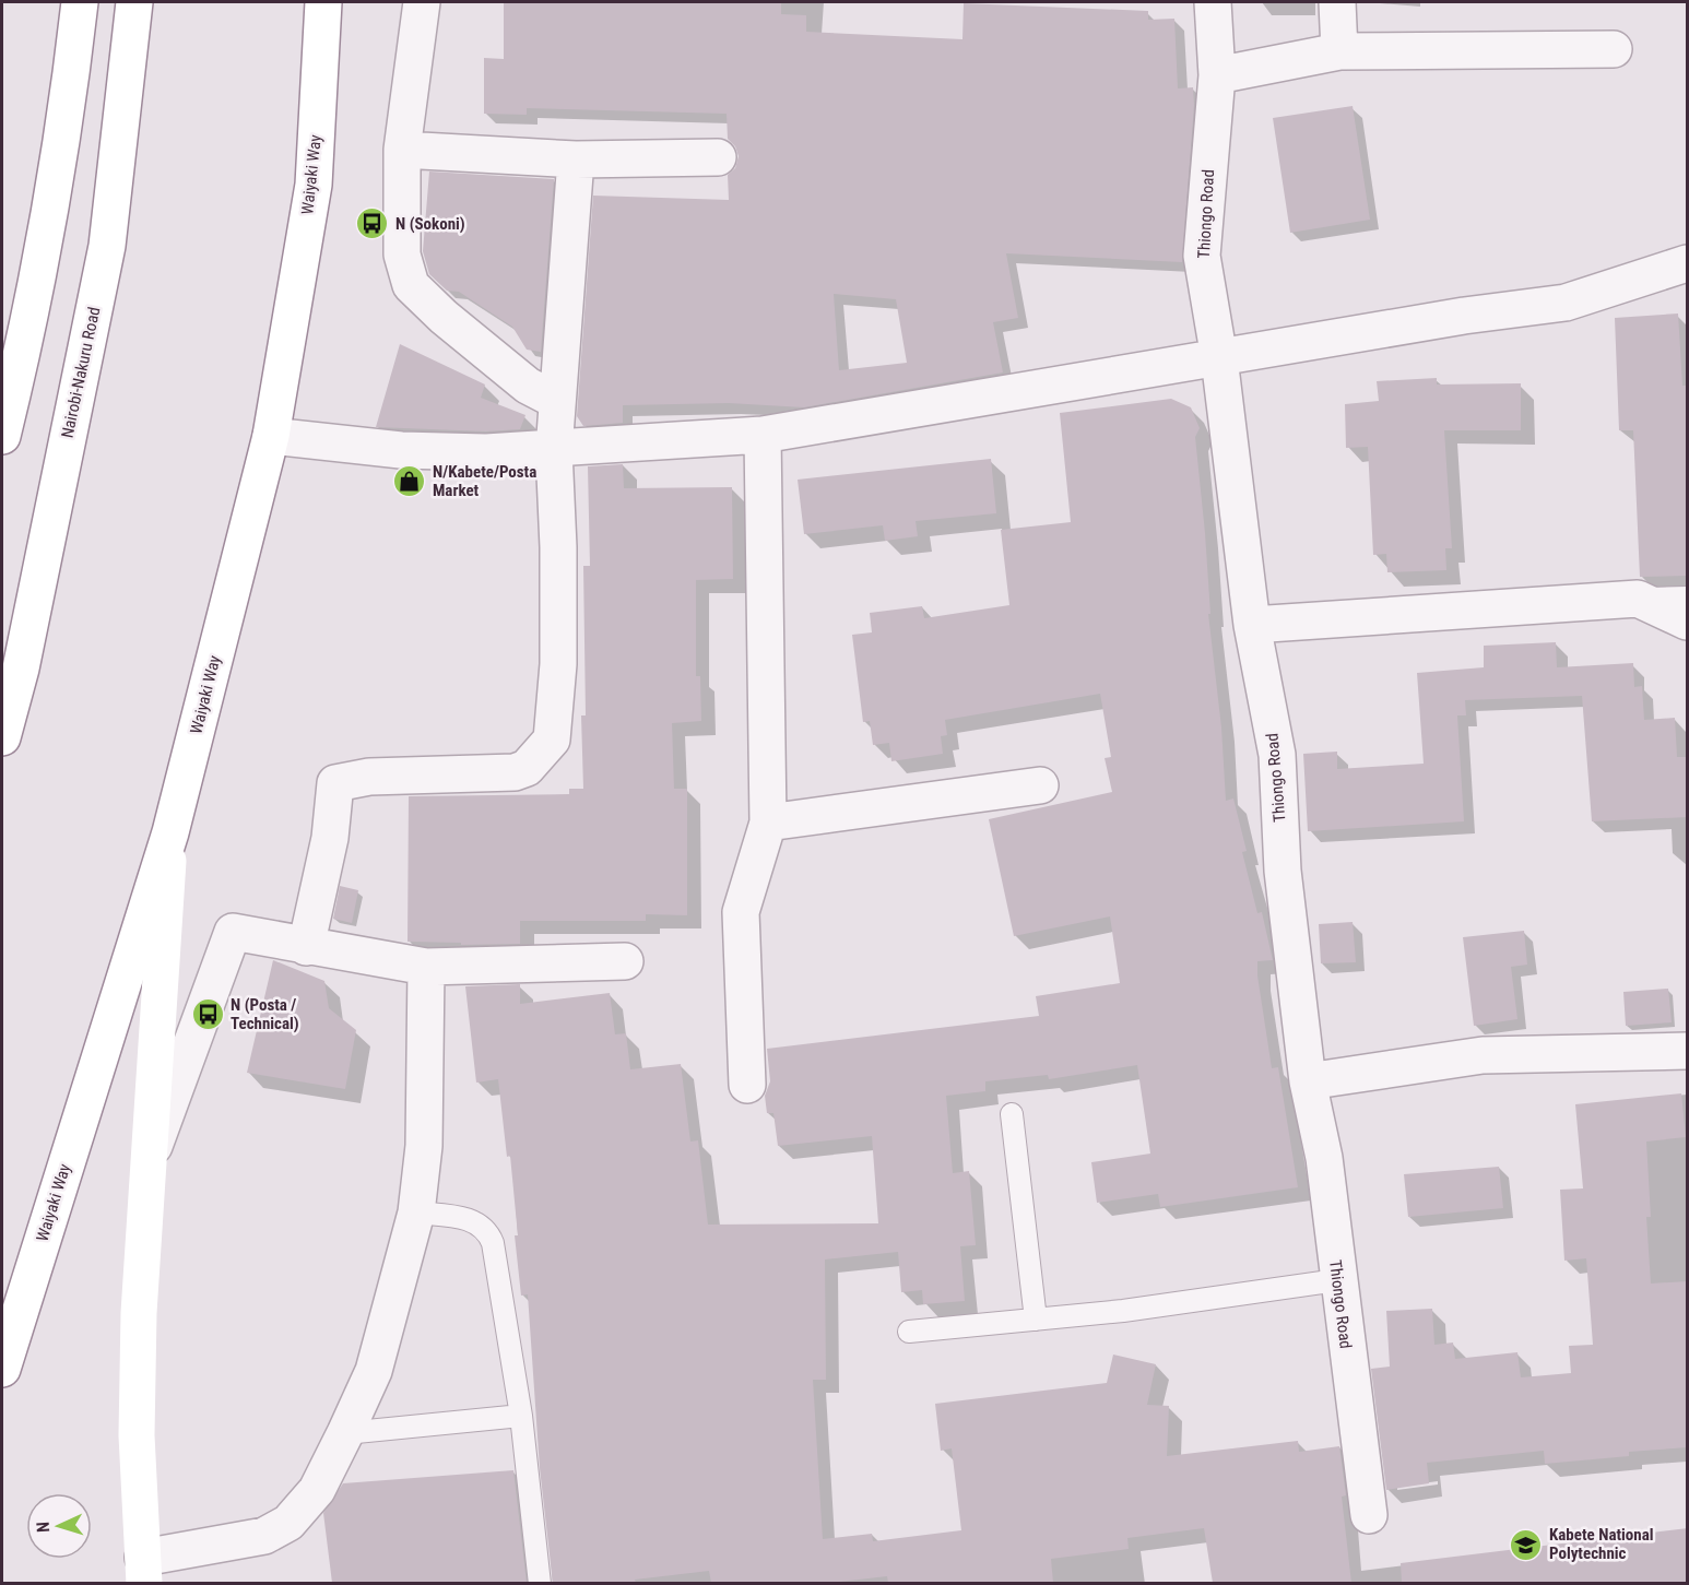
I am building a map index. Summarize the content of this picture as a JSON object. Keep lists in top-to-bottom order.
{
  "streets": {
    "main road": ["Waiyaki Way", "Nairobi-Nakuru Road"],
    "street": ["Thiongo Road"]
  },
  "places": {
    "bus stop": ["N (Sokoni)", "N (Posta / Technical)"],
    "shop": ["N/Kabete/Posta Market"],
    "school or university": ["Kabete National Polytechnic"]
  },
  "north": "left"
}
